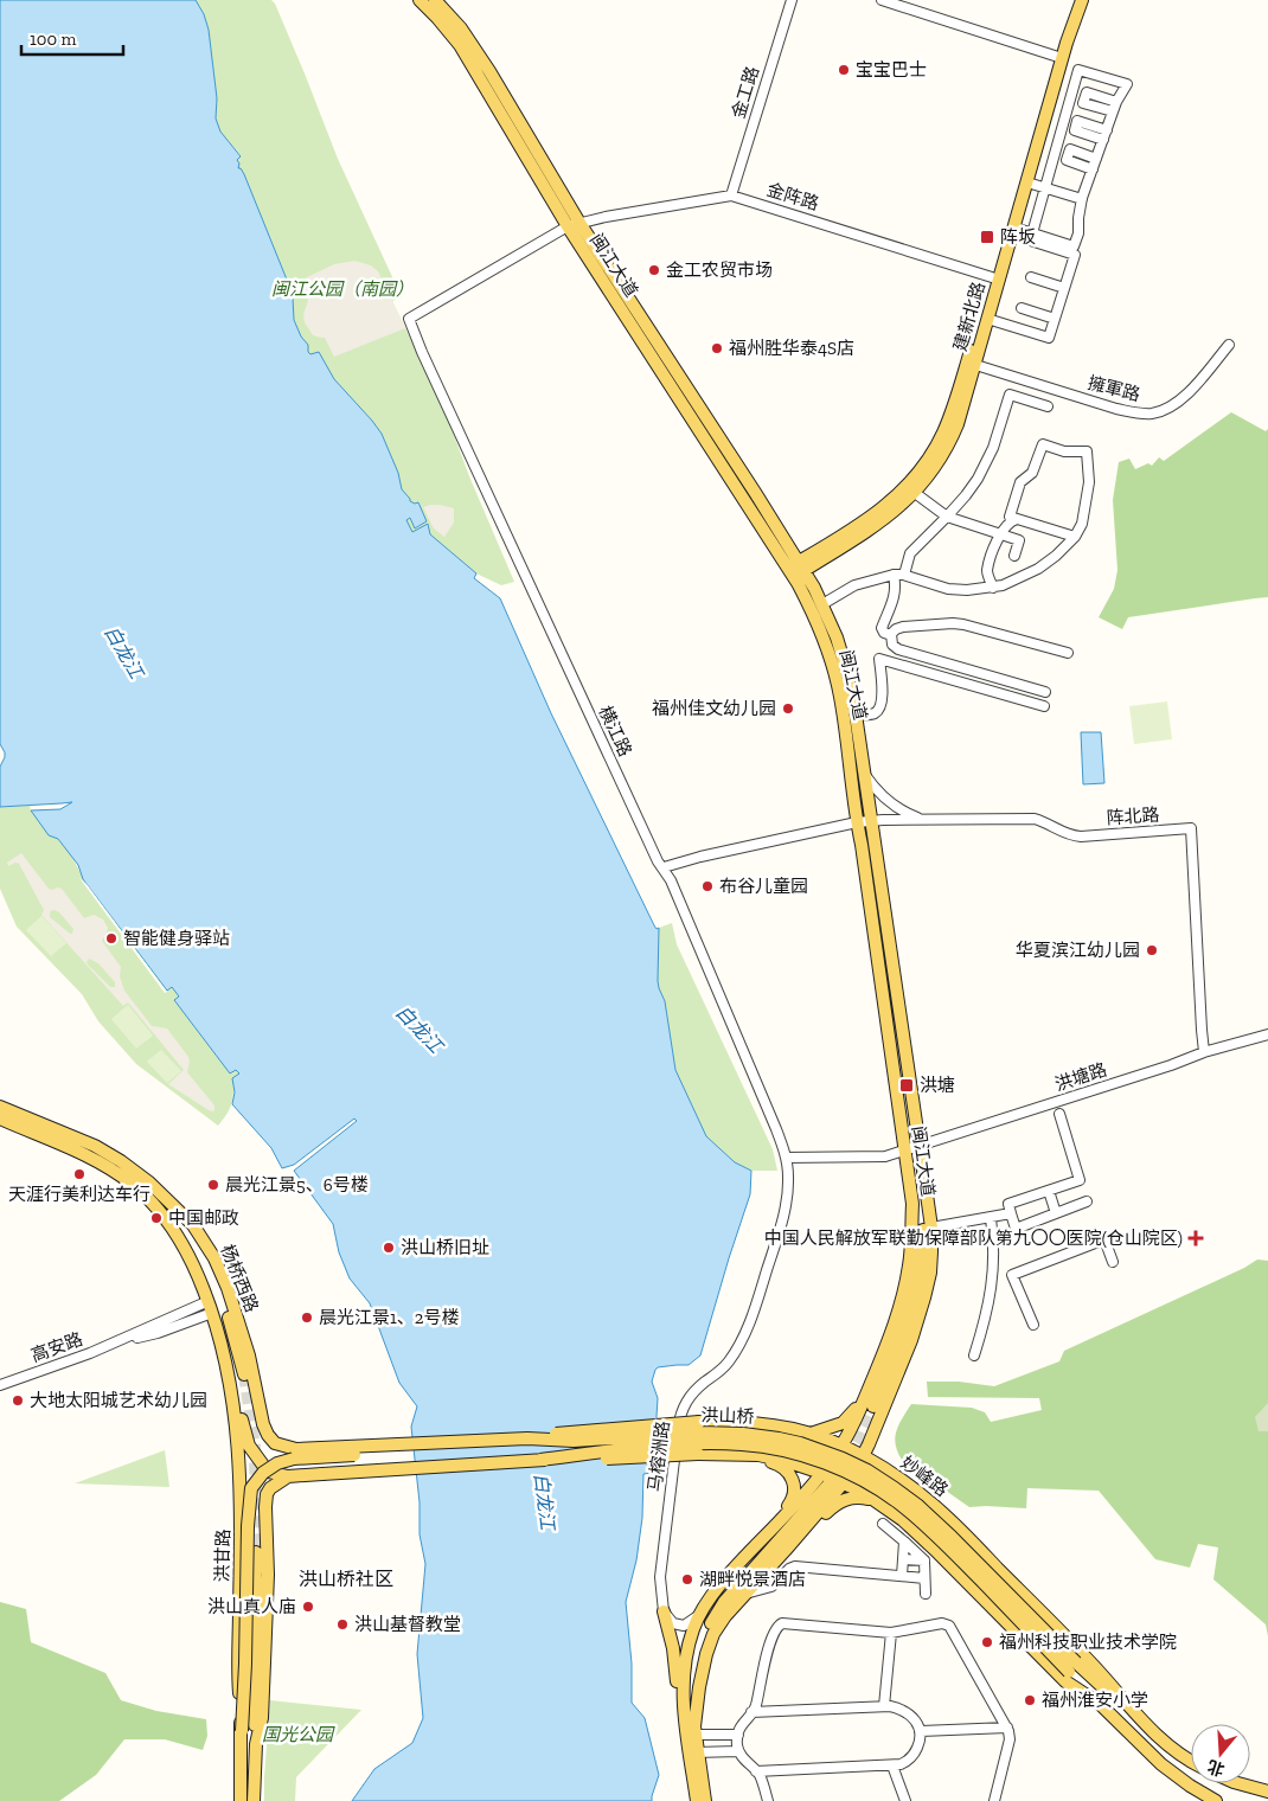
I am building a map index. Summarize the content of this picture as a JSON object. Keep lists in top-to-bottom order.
{
  "streets": {
    "main road": [
      "闽江大道",
      "建新北路",
      "杨桥西路",
      "洪山桥",
      "妙峰路",
      "洪甘路"
    ],
    "street": [
      "金工路",
      "金阵路",
      "擁軍路",
      "横江路",
      "阵北路",
      "洪塘路",
      "高安路",
      "马榕洲路"
    ]
  },
  "crossings": [
    ["金工路", "金阵路"],
    ["金阵路", "闽江大道"],
    ["金阵路", "建新北路"],
    ["金阵路", "横江路"],
    ["闽江大道", "建新北路"],
    ["闽江大道", "横江路"],
    ["闽江大道", "阵北路"],
    ["闽江大道", "洪塘路"],
    ["闽江大道", "妙峰路"],
    ["建新北路", "擁軍路"],
    ["横江路", "阵北路"],
    ["横江路", "洪塘路"],
    ["横江路", "马榕洲路"],
    ["阵北路", "洪塘路"],
    ["洪塘路", "马榕洲路"],
    ["杨桥西路", "高安路"],
    ["杨桥西路", "洪山桥"],
    ["杨桥西路", "洪甘路"],
    ["洪山桥", "妙峰路"]
  ],
  "districts": ["洪山桥社区"],
  "water": ["白龙江"],
  "parks": ["闽江公园（南园）", "国光公园"],
  "places": {
    "other": [
      "宝宝巴士",
      "金工农贸市场",
      "福州胜华泰4S店",
      "福州佳文幼儿园",
      "布谷儿童园",
      "智能健身驿站",
      "华夏滨江幼儿园",
      "天涯行美利达车行",
      "晨光江景5、6号楼",
      "中国邮政",
      "洪山桥旧址",
      "晨光江景1、2号楼",
      "大地太阳城艺术幼儿园",
      "湖畔悦景酒店",
      "洪山真人庙",
      "洪山基督教堂",
      "福州科技职业技术学院",
      "福州淮安小学"
    ],
    "transit": ["阵坂", "洪塘"],
    "health": ["中国人民解放军联勤保障部队第九〇〇医院(仓山院区)"]
  },
  "scale_bar": "100 m",
  "north": "bottom"
}
